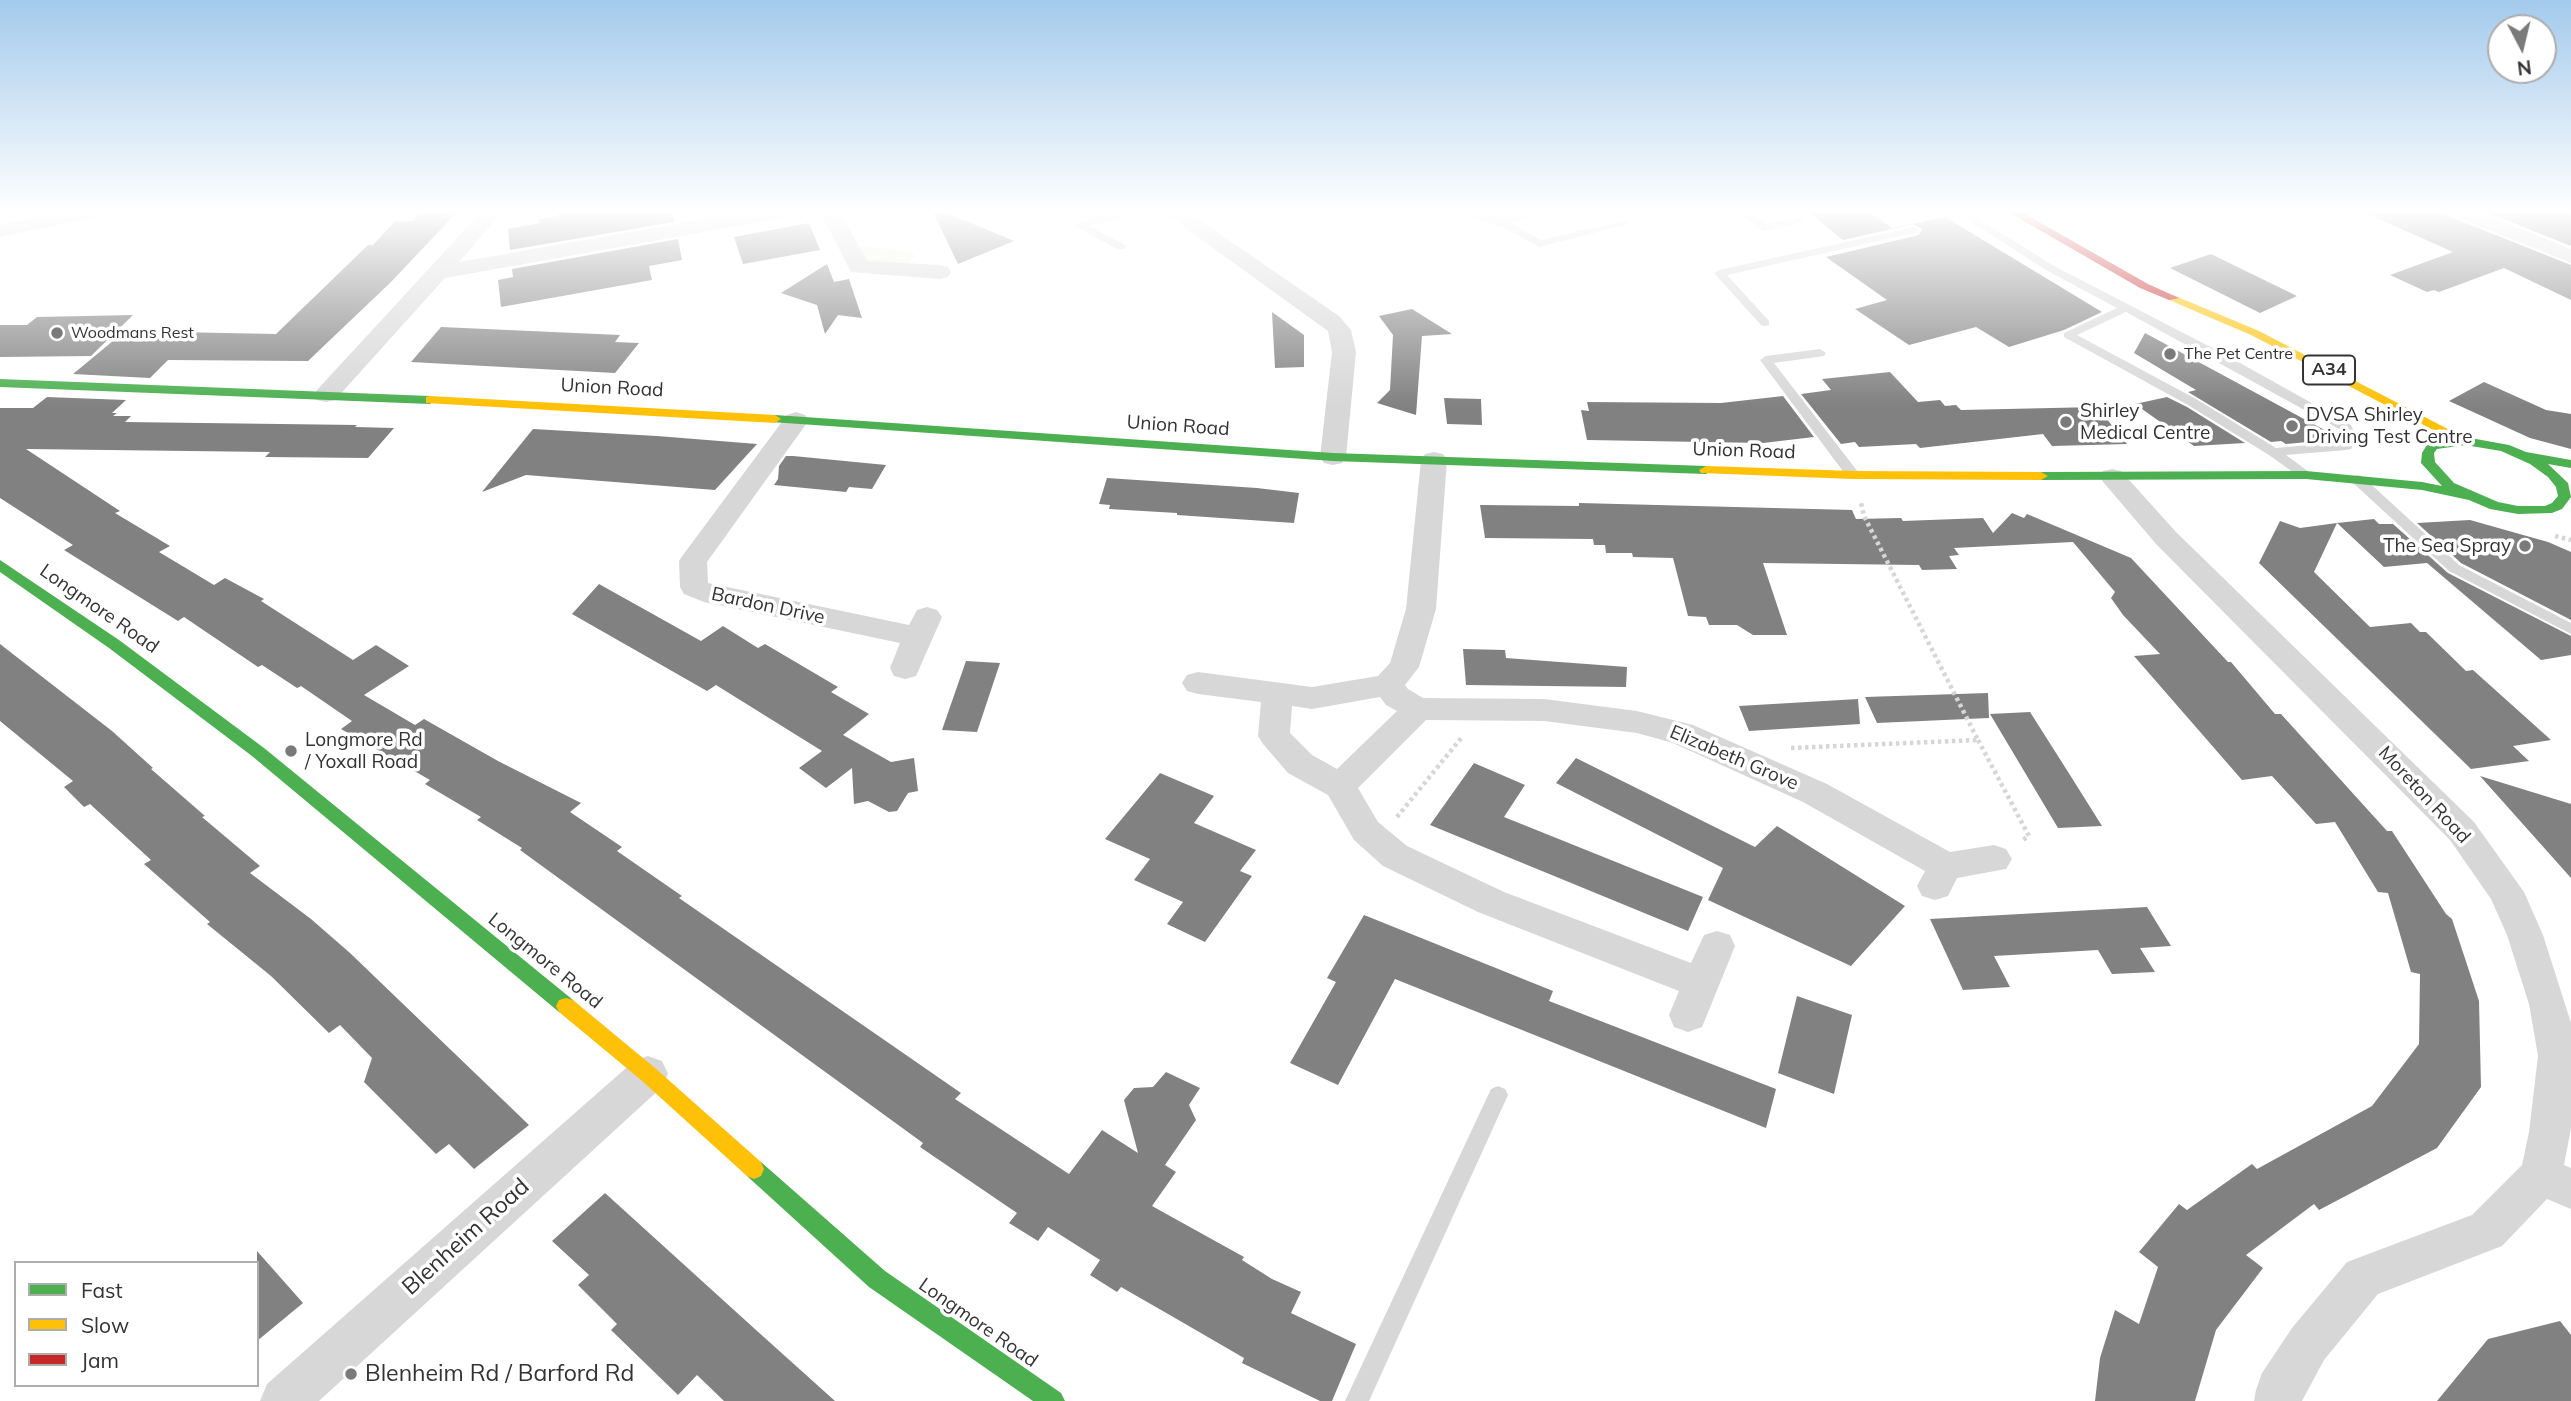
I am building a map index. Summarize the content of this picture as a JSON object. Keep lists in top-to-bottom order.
{
  "streets": {
    "main road": ["A34", "Union Road", "Longmore Road"],
    "street": [
      "Bardon Drive",
      "Elizabeth Grove",
      "Moreton Road",
      "Blenheim Road"
    ]
  },
  "crossings": [
    ["A34", "Union Road"],
    ["Union Road", "Bardon Drive"],
    ["Union Road", "Moreton Road"],
    ["Longmore Road", "Blenheim Road"]
  ],
  "places": [
    "Woodmans Rest",
    "The Pet Centre",
    "Shirley Medical Centre",
    "DVSA Shirley Driving Test Centre",
    "The Sea Spray",
    "Longmore Rd / Yoxall Road",
    "Blenheim Rd / Barford Rd"
  ],
  "legend": ["Fast", "Slow", "Jam"],
  "north": "bottom"
}
